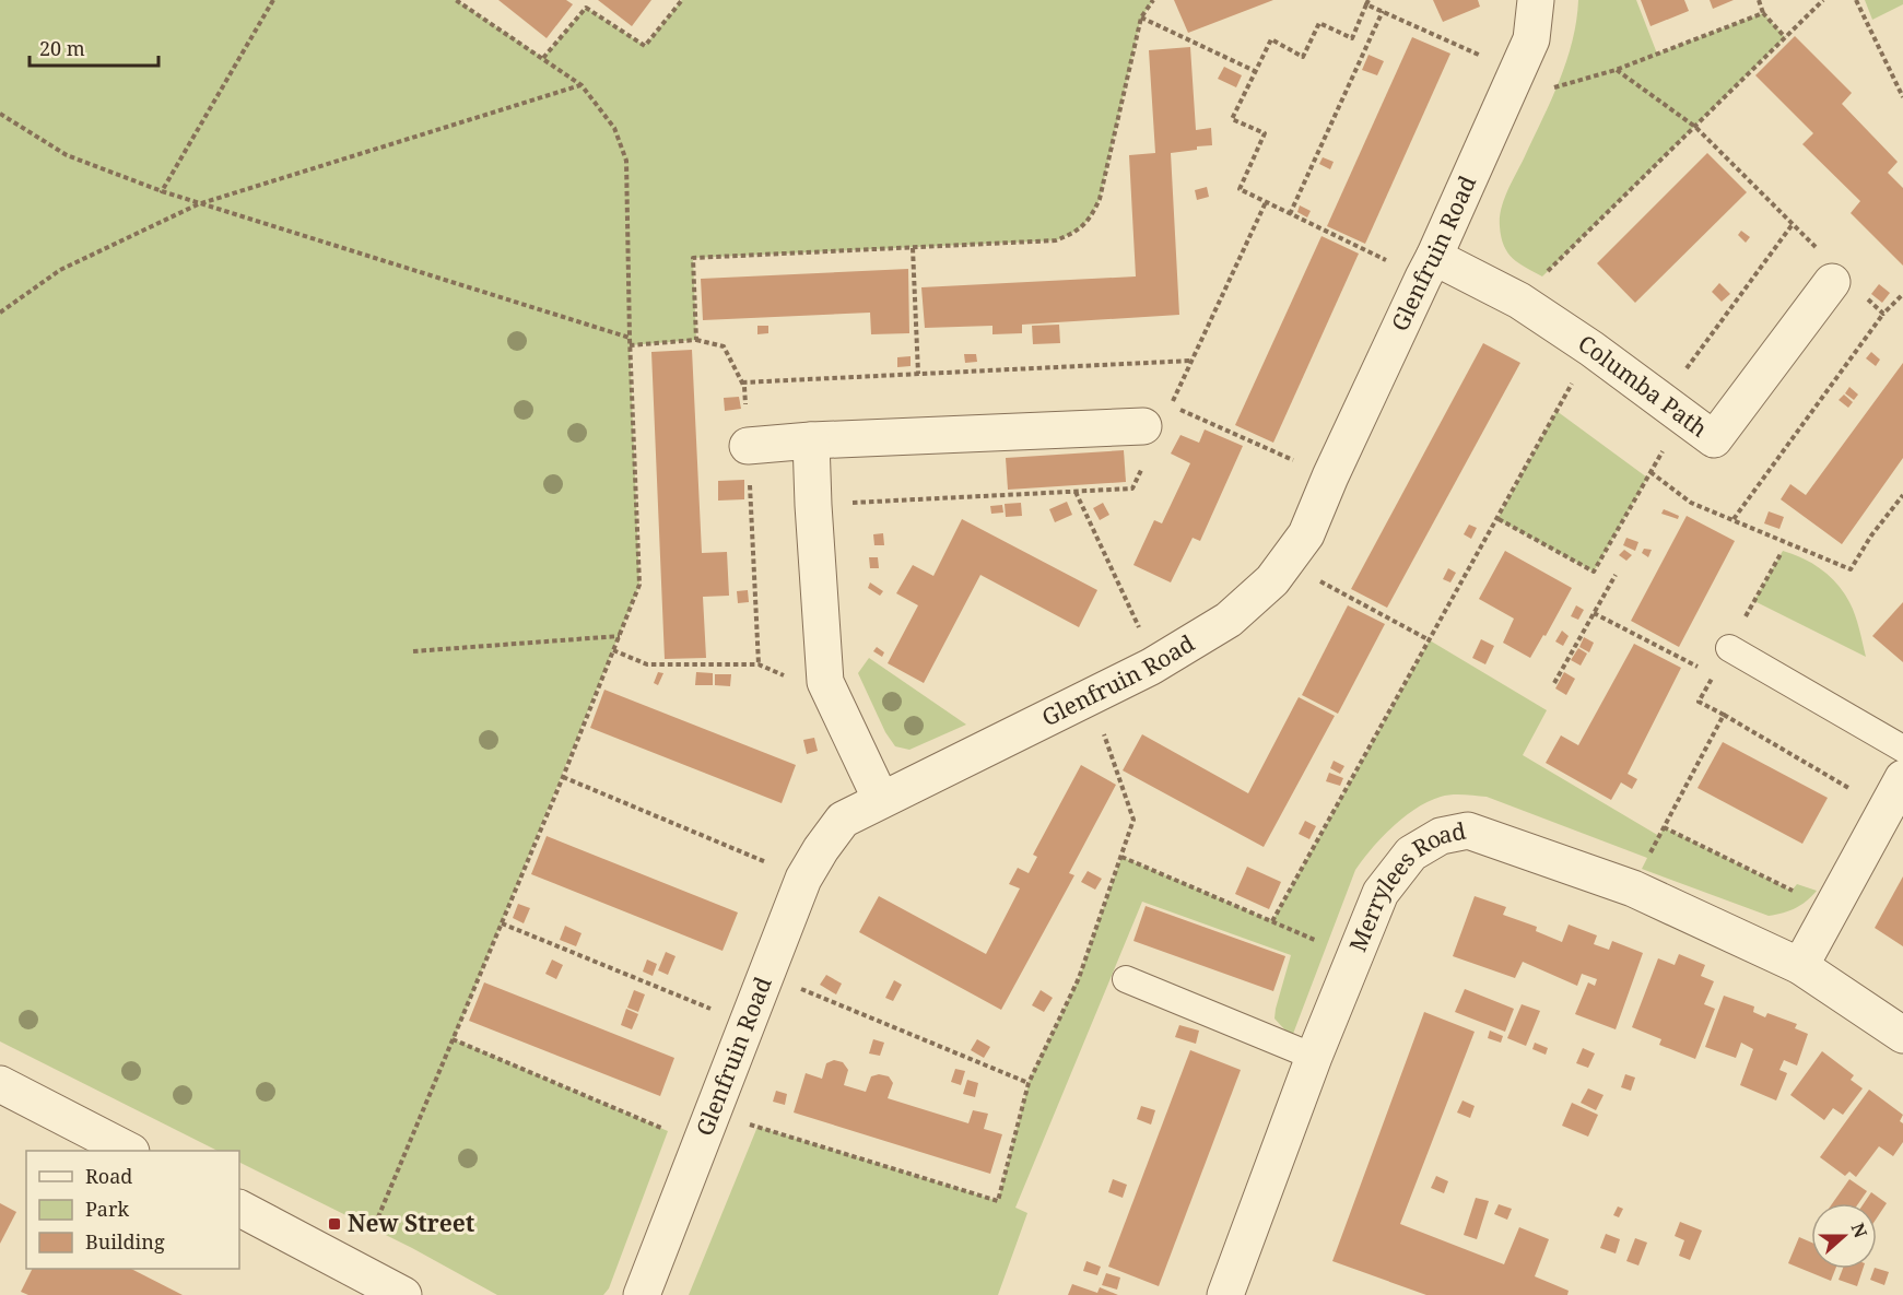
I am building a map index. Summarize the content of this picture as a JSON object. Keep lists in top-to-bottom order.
{
  "streets": {
    "street": ["Glenfruin Road", "Columba Path", "Merrylees Road"]
  },
  "crossings": [
    ["Glenfruin Road", "Columba Path"]
  ],
  "places": {
    "transit": ["New Street"]
  },
  "legend": ["Road", "Park", "Building"],
  "scale_bar": "20 m",
  "north": "right"
}
